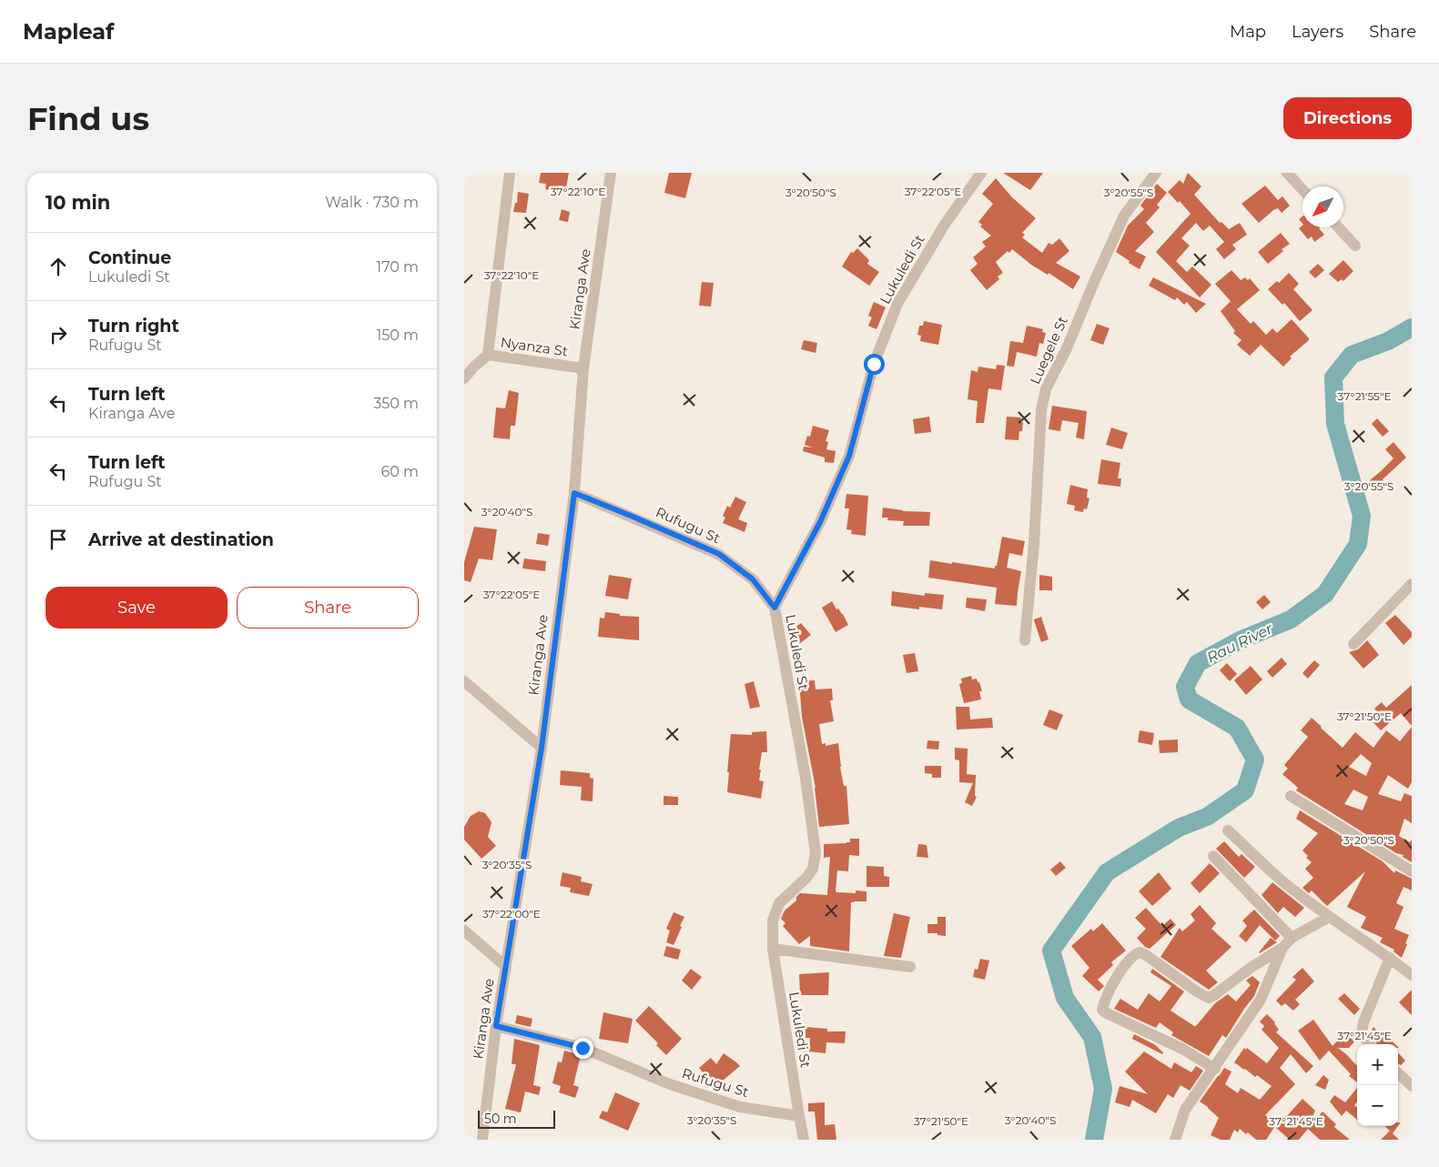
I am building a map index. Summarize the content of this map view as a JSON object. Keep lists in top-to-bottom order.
{
  "streets": {
    "street": [
      "Lukuledi St",
      "Kiranga Ave",
      "Nyanza St",
      "Luegele St",
      "Rufugu St"
    ]
  },
  "crossings": [
    ["Lukuledi St", "Rufugu St"],
    ["Kiranga Ave", "Nyanza St"],
    ["Kiranga Ave", "Rufugu St"]
  ],
  "water": ["Rau River"],
  "scale_bar": "50 m",
  "north": "bottom left",
  "page": {
    "header": "Mapleaf",
    "nav": ["Map", "Layers", "Share"],
    "buttons": [
      "Directions",
      ["Save", "Share"]
    ],
    "title": "Find us",
    "heading": ["10 min", "Walk · 730 m"],
    "list": [
      ["Continue", "Lukuledi St", "170 m"],
      ["Turn right", "Rufugu St", "150 m"],
      ["Turn left", "Kiranga Ave", "350 m"],
      ["Turn left", "Rufugu St", "60 m"],
      "Arrive at destination"
    ],
    "map_buttons": ["+", "−"],
    "scale": "50 m"
  },
  "coordinates": [
    "37°22'10\"E",
    "37°22'05\"E",
    "3°20'50\"S",
    "3°20'55\"S",
    "37°21'55\"E",
    "3°20'40\"S",
    "37°21'50\"E",
    "3°20'35\"S",
    "37°22'00\"E",
    "37°21'45\"E"
  ]
}
